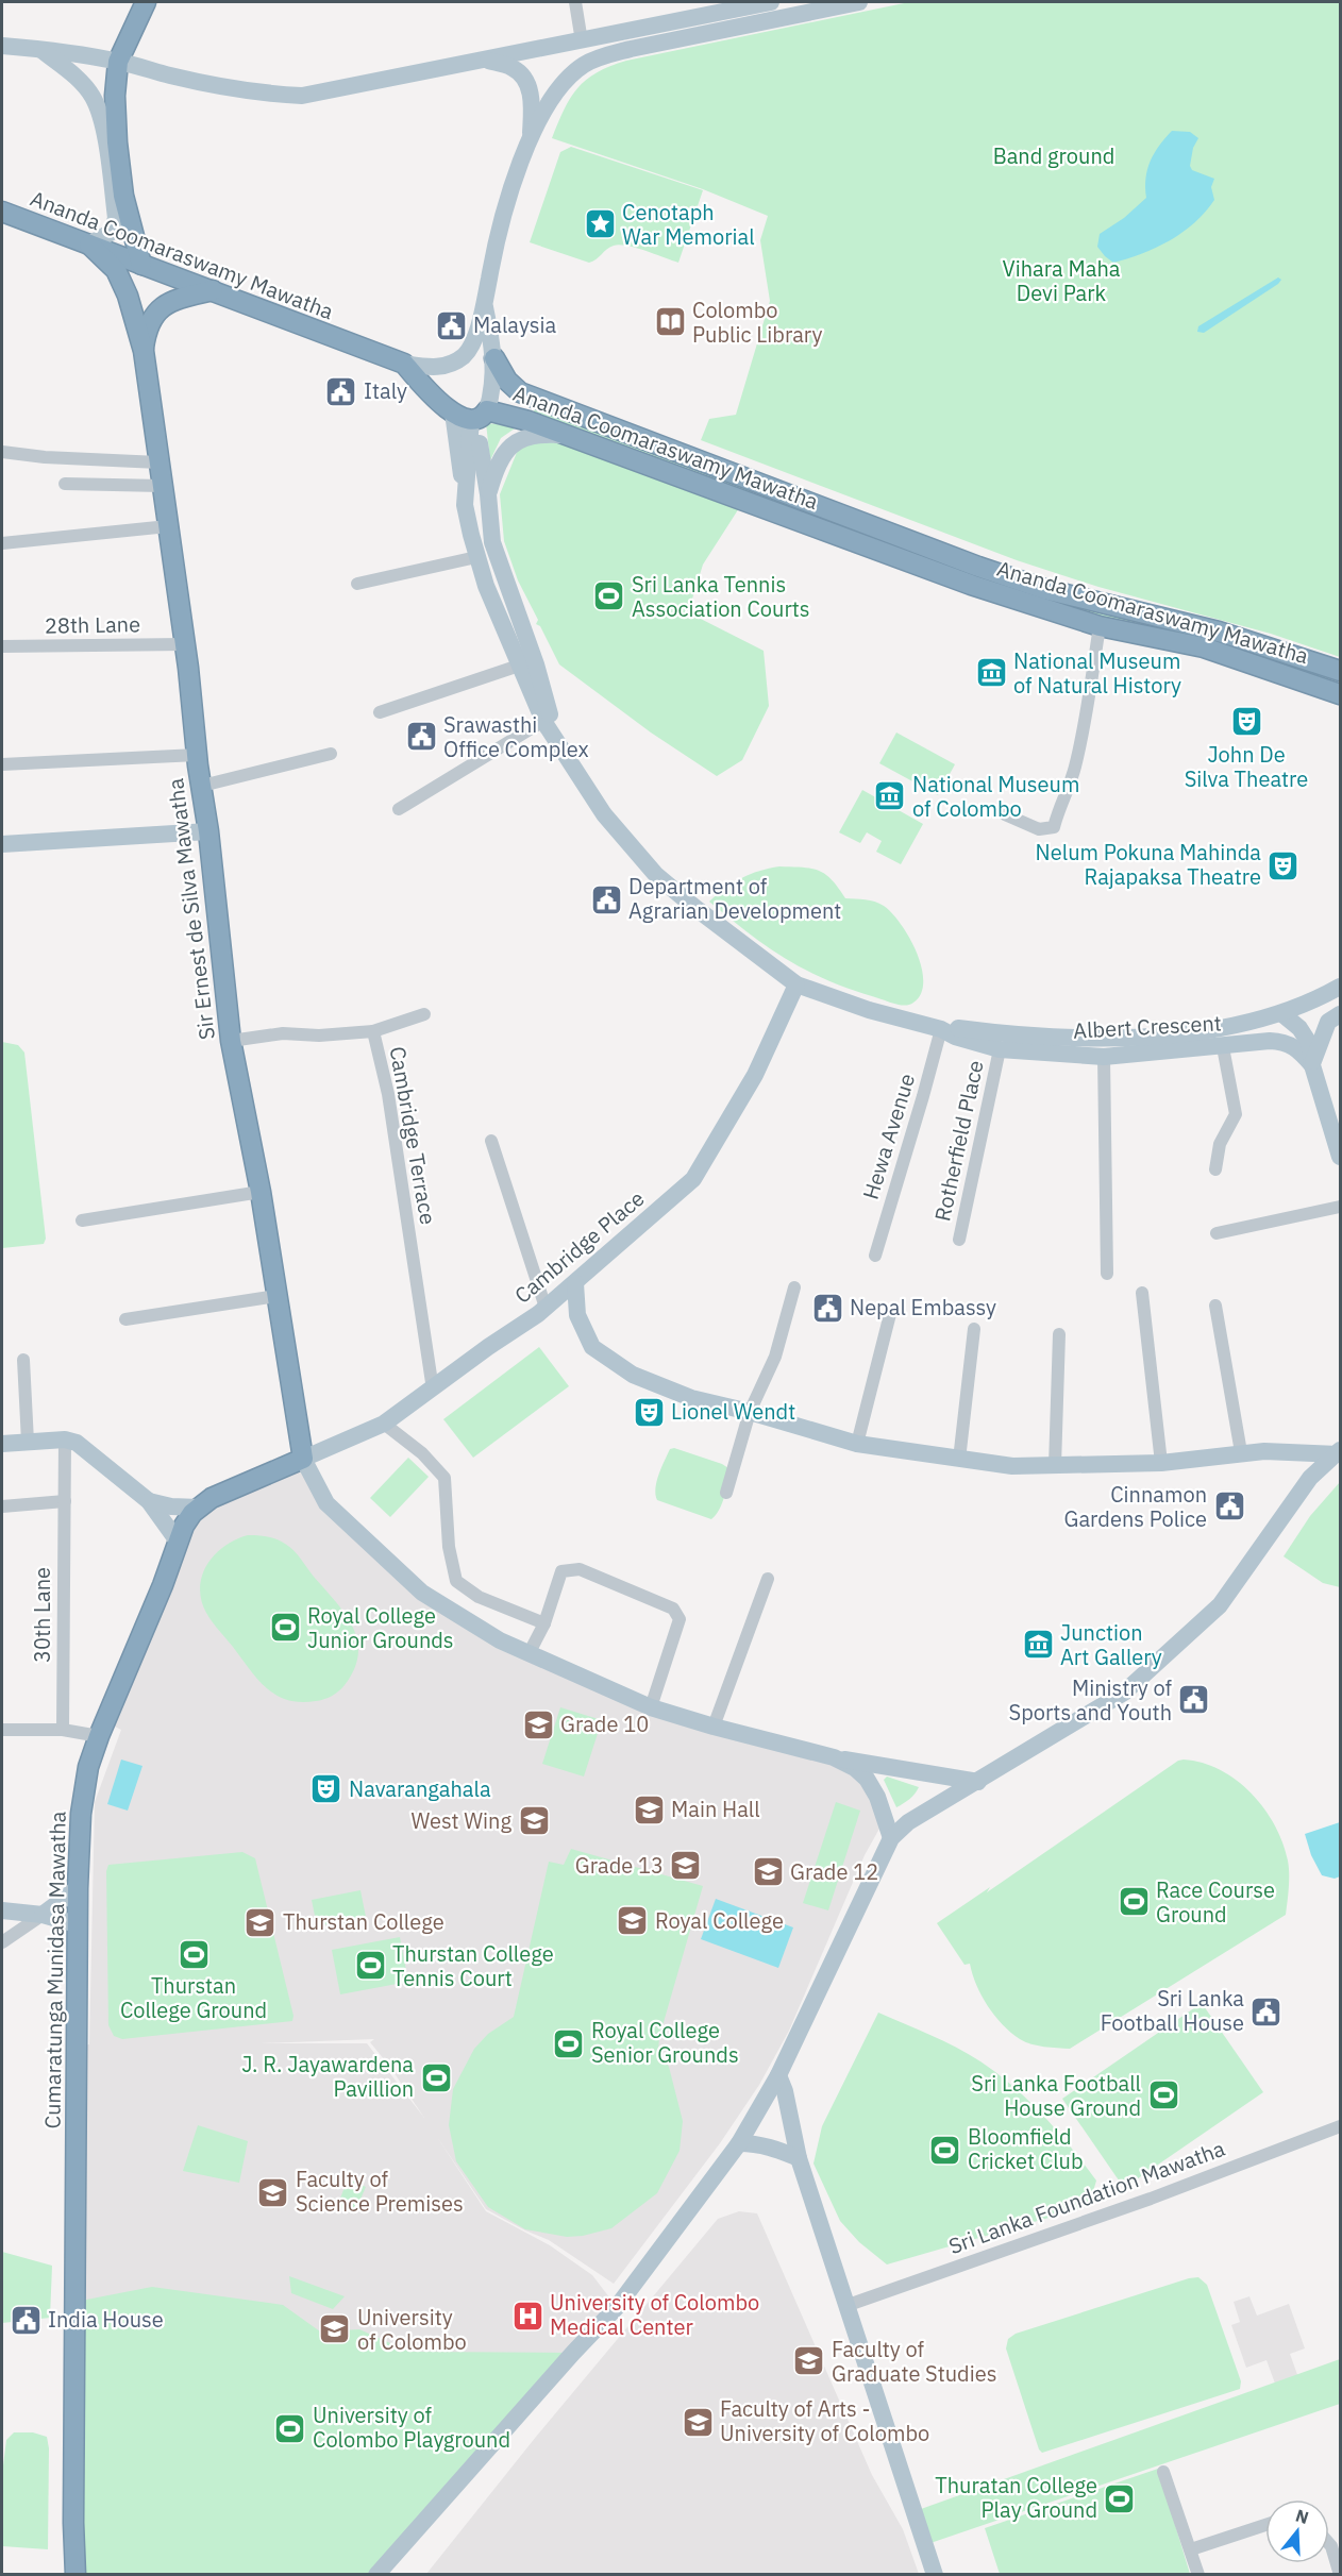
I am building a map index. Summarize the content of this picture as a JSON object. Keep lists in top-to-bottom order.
{
  "streets": {
    "highway": ["Ananda Coomaraswamy Mawatha", "Sir Ernest de Silva Mawatha", "Cumaratunga Munidasa Mawatha"],
    "main road": ["Albert Crescent", "Cambridge Place"],
    "street": [
      "28th Lane",
      "Cambridge Terrace",
      "Hewa Avenue",
      "Rotherfield Place",
      "30th Lane",
      "Sri Lanka Foundation Mawatha"
    ]
  },
  "crossings": [
    ["Ananda Coomaraswamy Mawatha", "Sir Ernest de Silva Mawatha"],
    ["28th Lane", "Sir Ernest de Silva Mawatha"],
    ["Sir Ernest de Silva Mawatha", "Cambridge Terrace"],
    ["Sir Ernest de Silva Mawatha", "Cambridge Place"],
    ["Sir Ernest de Silva Mawatha", "Cumaratunga Munidasa Mawatha"],
    ["Albert Crescent", "Hewa Avenue"],
    ["Albert Crescent", "Rotherfield Place"],
    ["Albert Crescent", "Cambridge Place"],
    ["Cambridge Terrace", "Cambridge Place"],
    ["Cambridge Place", "Cumaratunga Munidasa Mawatha"]
  ],
  "parks": ["Band ground", "Vihara Maha Devi Park"],
  "places": {
    "place": ["Cenotaph War Memorial"],
    "library": ["Colombo Public Library"],
    "public building": [
      "Malaysia",
      "Italy",
      "Srawasthi Office Complex",
      "Department of Agrarian Development",
      "Nepal Embassy",
      "Cinnamon Gardens Police",
      "Ministry of Sports and Youth",
      "Sri Lanka Football House",
      "India House"
    ],
    "sports": [
      "Sri Lanka Tennis Association Courts",
      "Royal College Junior Grounds",
      "Race Course Ground",
      "Thurstan College Ground",
      "Thurstan College Tennis Court",
      "Royal College Senior Grounds",
      "J. R. Jayawardena Pavillion",
      "Sri Lanka Football House Ground",
      "Bloomfield Cricket Club",
      "University of Colombo Playground",
      "Thuratan College Play Ground"
    ],
    "museum": ["National Museum of Natural History", "National Museum of Colombo", "Junction Art Gallery"],
    "theatre": [
      "John De Silva Theatre",
      "Nelum Pokuna Mahinda Rajapaksa Theatre",
      "Lionel Wendt",
      "Navarangahala"
    ],
    "school or university": [
      "Grade 10",
      "Main Hall",
      "West Wing",
      "Grade 13",
      "Grade 12",
      "Royal College",
      "Thurstan College",
      "Faculty of Science Premises",
      "University of Colombo",
      "Faculty of Graduate Studies",
      "Faculty of Arts - University of Colombo"
    ],
    "hospital": ["University of Colombo Medical Center"]
  },
  "north": "top"
}
